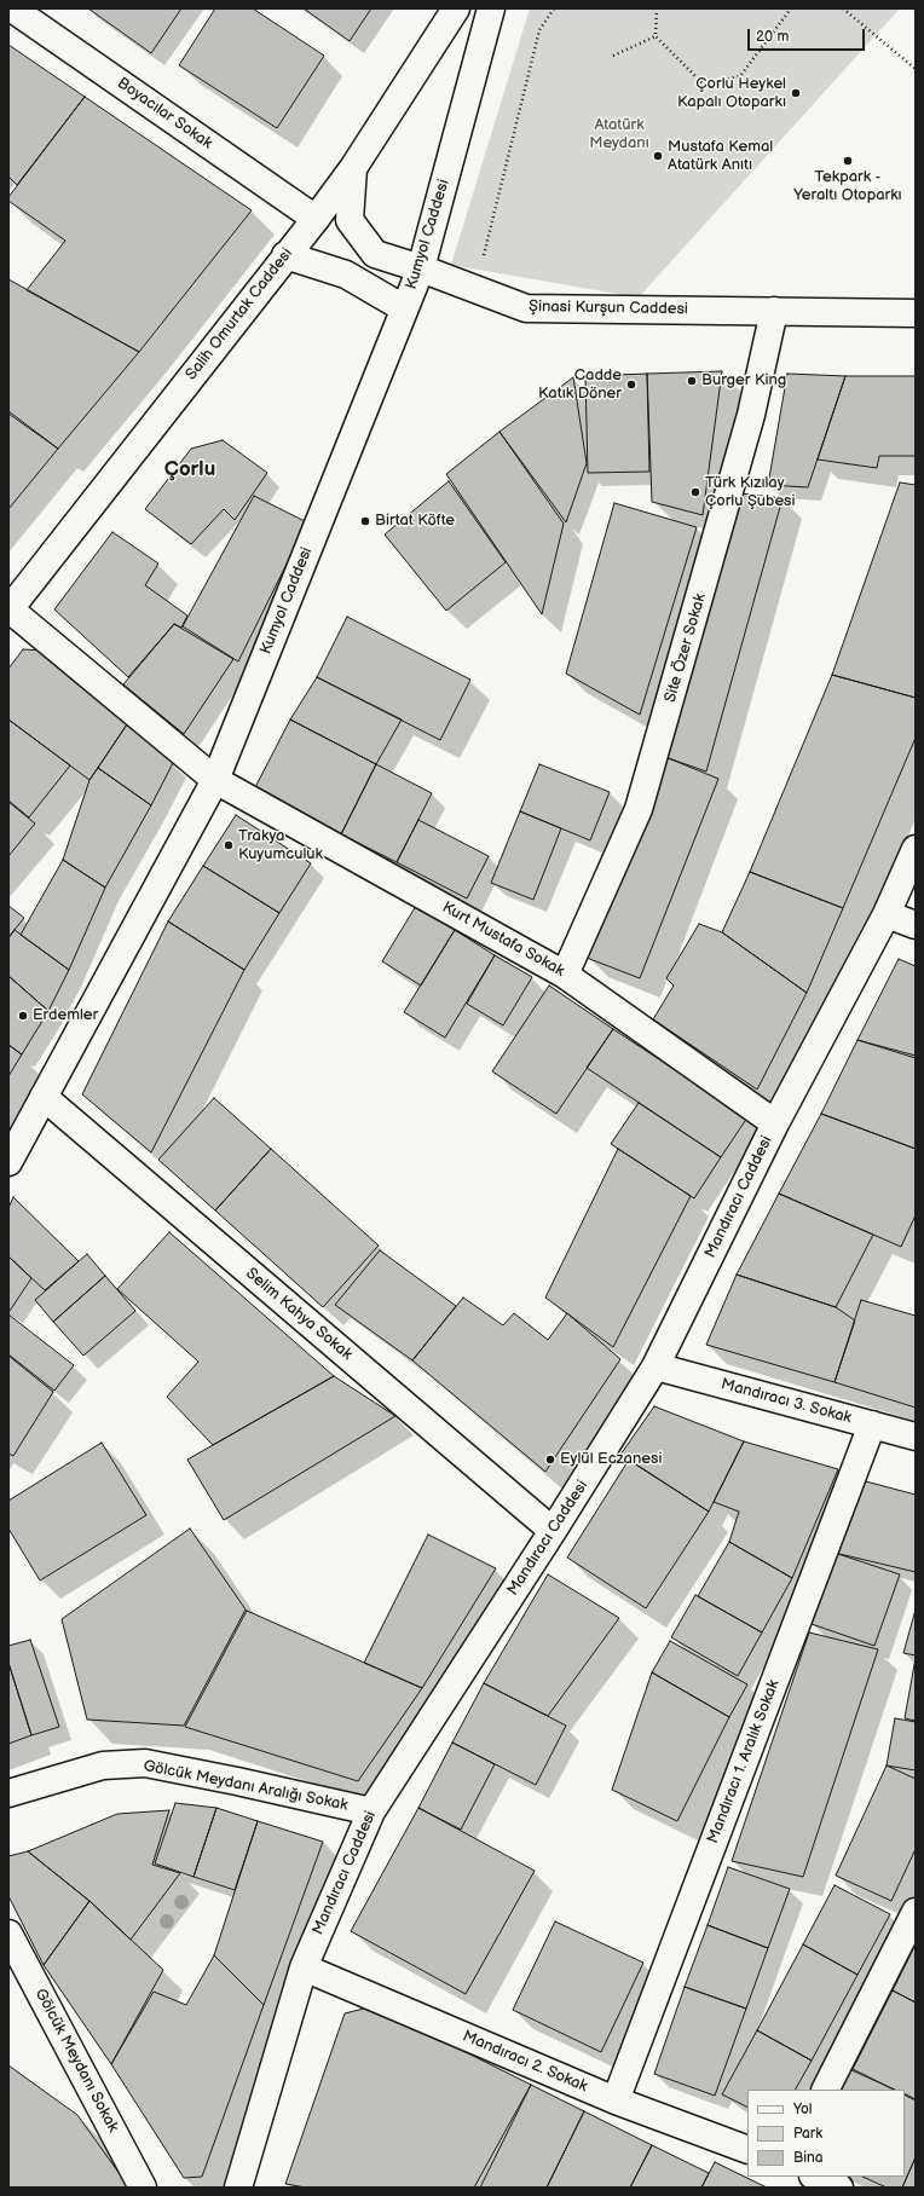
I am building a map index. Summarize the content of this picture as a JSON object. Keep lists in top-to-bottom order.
{
  "streets": {
    "street": [
      "Boyacılar Sokak",
      "Kumyol Caddesi",
      "Şinasi Kurşun Caddesi",
      "Salih Omurtak Caddesi",
      "Site Özer Sokak",
      "Kurt Mustafa Sokak",
      "Mandıracı Caddesi",
      "Selim Kahya Sokak",
      "Mandıracı 3. Sokak",
      "Mandıracı 1. Aralık Sokak",
      "Gölcük Meydanı Aralığı Sokak",
      "Gölcük Meydanı Sokak",
      "Mandıracı 2. Sokak"
    ]
  },
  "crossings": [
    ["Boyacılar Sokak", "Salih Omurtak Caddesi"],
    ["Kumyol Caddesi", "Şinasi Kurşun Caddesi"],
    ["Kumyol Caddesi", "Kurt Mustafa Sokak"],
    ["Kumyol Caddesi", "Selim Kahya Sokak"],
    ["Şinasi Kurşun Caddesi", "Salih Omurtak Caddesi"],
    ["Şinasi Kurşun Caddesi", "Site Özer Sokak"],
    ["Salih Omurtak Caddesi", "Kurt Mustafa Sokak"],
    ["Site Özer Sokak", "Kurt Mustafa Sokak"],
    ["Kurt Mustafa Sokak", "Mandıracı Caddesi"],
    ["Mandıracı Caddesi", "Selim Kahya Sokak"],
    ["Mandıracı Caddesi", "Mandıracı 3. Sokak"],
    ["Mandıracı Caddesi", "Gölcük Meydanı Aralığı Sokak"],
    ["Mandıracı Caddesi", "Mandıracı 2. Sokak"],
    ["Mandıracı 3. Sokak", "Mandıracı 1. Aralık Sokak"],
    ["Mandıracı 1. Aralık Sokak", "Mandıracı 2. Sokak"]
  ],
  "districts": ["Çorlu"],
  "parks": ["Atatürk Meydanı"],
  "places": [
    "Çorlu Heykel Kapalı Otoparkı",
    "Mustafa Kemal Atatürk Anıtı",
    "Tekpark - Yeraltı Otoparkı",
    "Burger King",
    "Cadde Katık Döner",
    "Türk Kızılay Çorlu Şubesi",
    "Birtat Köfte",
    "Trakya Kuyumculuk",
    "Erdemler",
    "Eylül Eczanesi"
  ],
  "legend": ["Yol", "Park", "Bina"],
  "scale_bar": "20 m"
}
